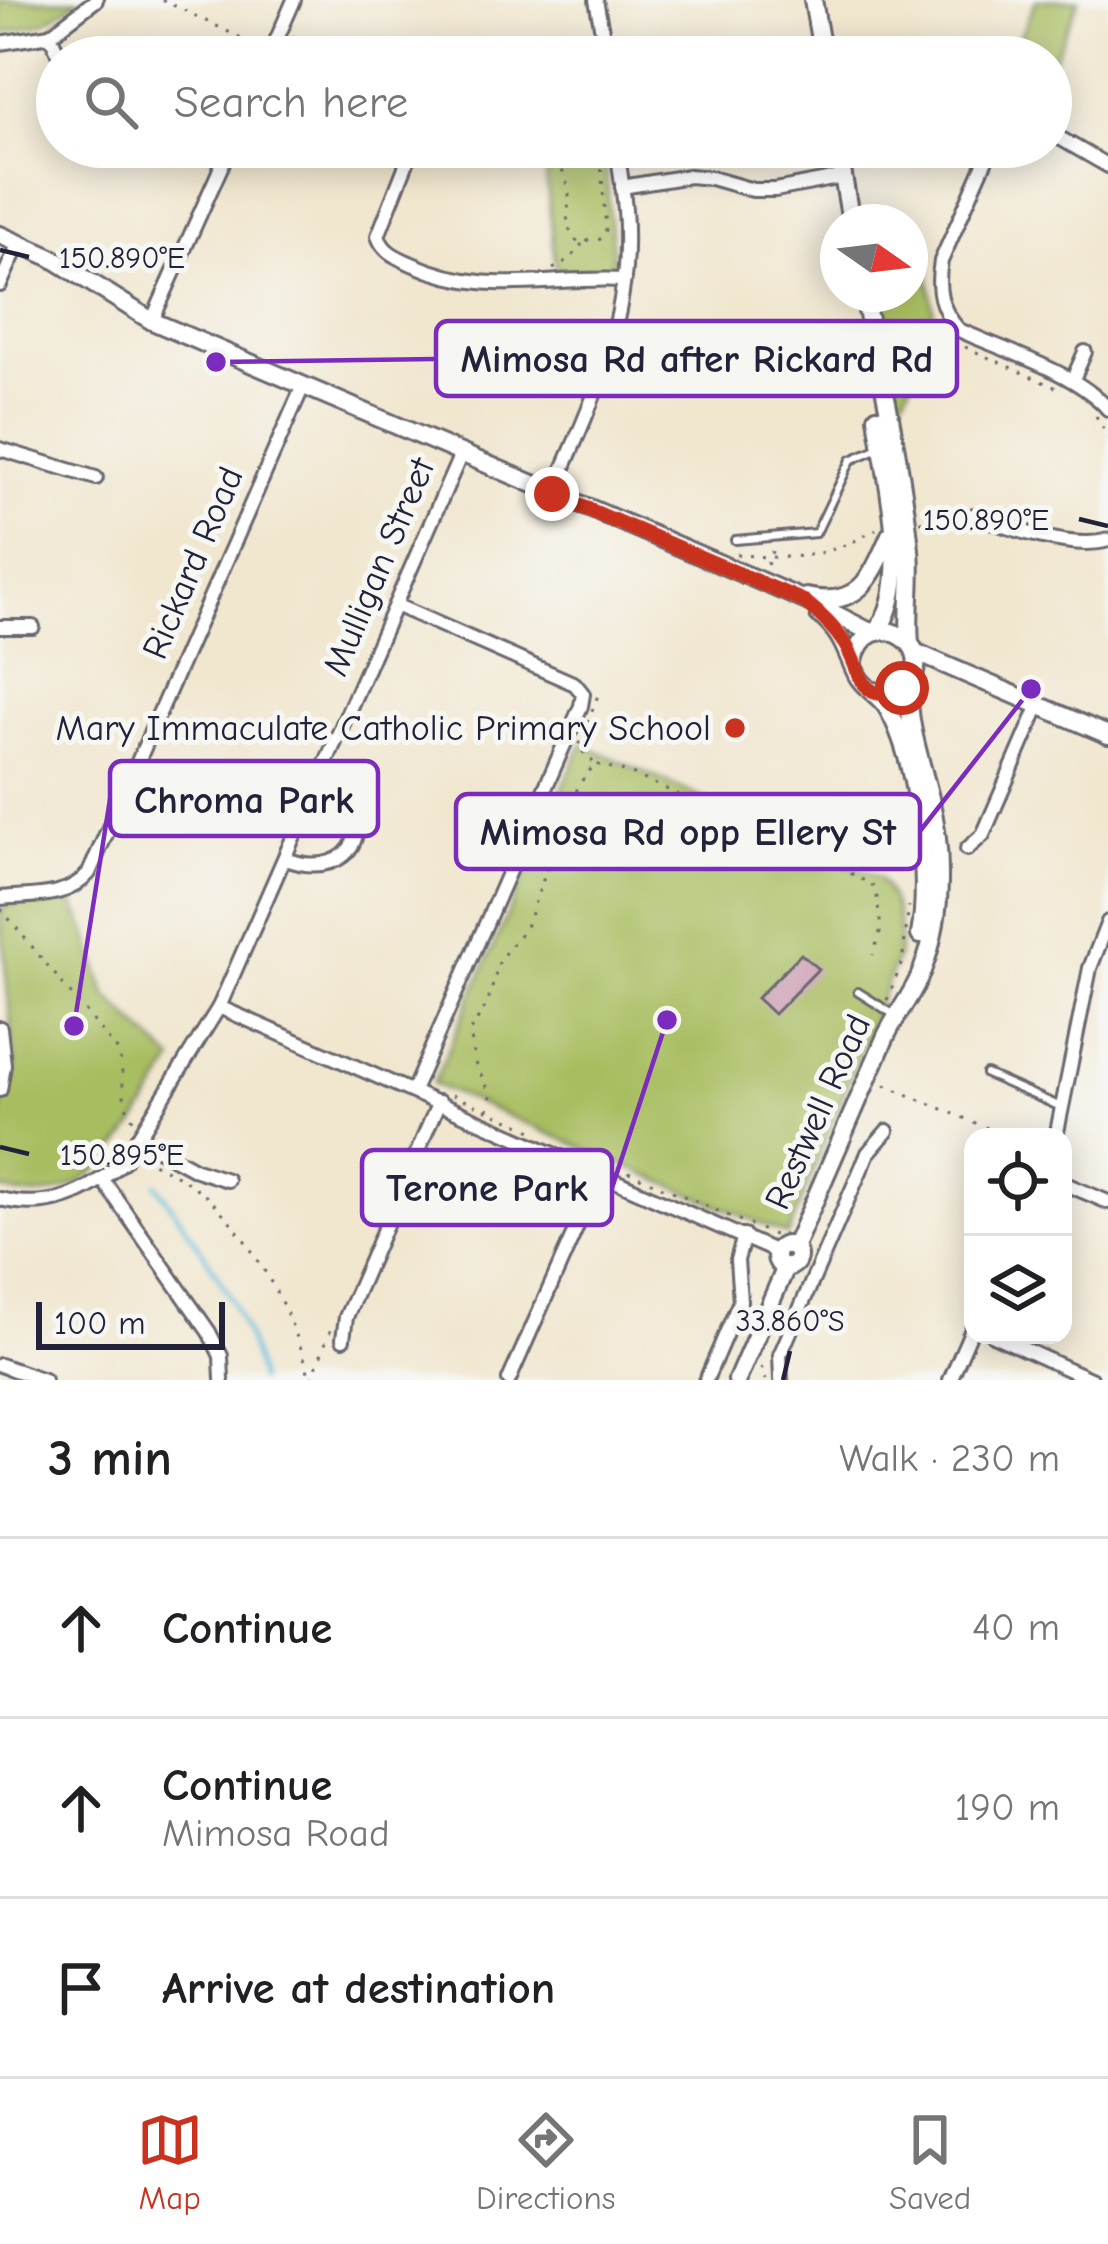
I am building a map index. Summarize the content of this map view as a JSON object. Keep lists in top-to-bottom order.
{
  "streets": {
    "main road": ["Restwell Road"],
    "street": ["Rickard Road", "Mulligan Street"]
  },
  "places": [
    "Mimosa Rd after Rickard Rd",
    "Mimosa Rd opp Ellery St",
    "Mary Immaculate Catholic Primary School",
    "Terone Park",
    "Chroma Park"
  ],
  "scale_bar": "100 m",
  "north": "right",
  "page": {
    "search": "Search here",
    "scale": "100 m",
    "heading": ["3 min", "Walk · 230 m"],
    "list": [
      ["Continue", "40 m"],
      ["Continue", "Mimosa Road", "190 m"],
      "Arrive at destination"
    ],
    "nav": ["Map", "Directions", "Saved"]
  },
  "coordinates": ["150.890°E", "150.895°E", "33.860°S"]
}
